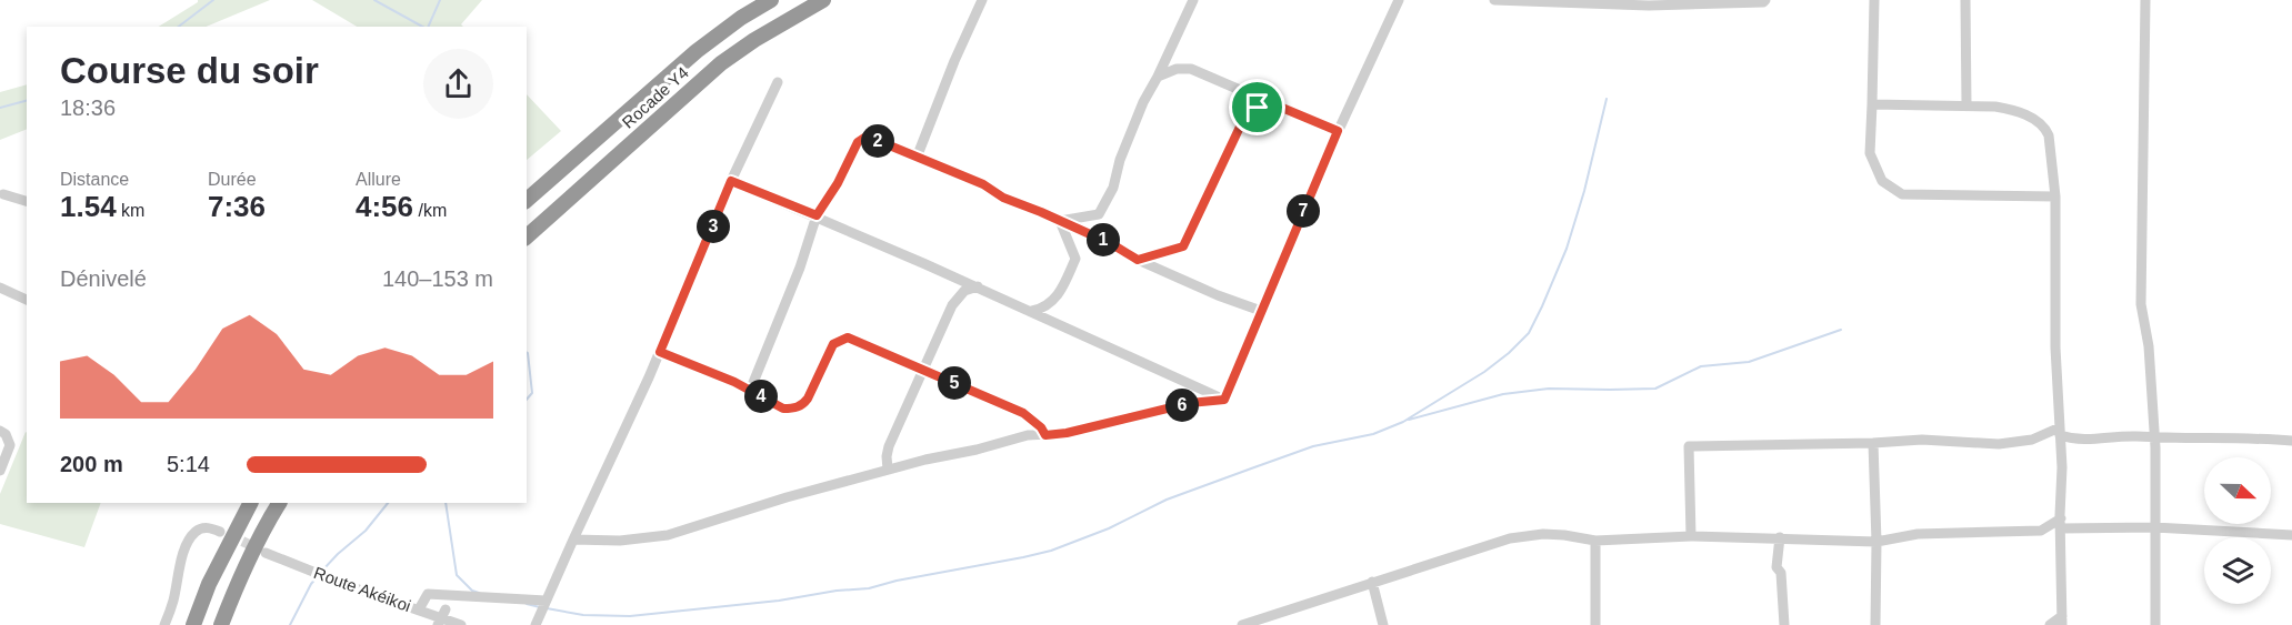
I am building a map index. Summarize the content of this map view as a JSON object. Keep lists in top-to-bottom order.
{
  "streets": {
    "highway": ["Rocade Y4"],
    "street": ["Route Akéikoi"]
  },
  "north": "right",
  "page": {
    "heading": ["Course du soir", "18:36"],
    "pins": [
      "2",
      "7",
      "3",
      "1",
      "5",
      "4",
      "6"
    ],
    "stats": [
      ["Distance", "1.54 km"],
      ["Durée", "7:36"],
      ["Allure", "4:56 /km"]
    ],
    "chart": ["Dénivelé", "140–153 m"],
    "list": [
      {
        "name": "200 m",
        "note": "5:14"
      }
    ]
  }
}
